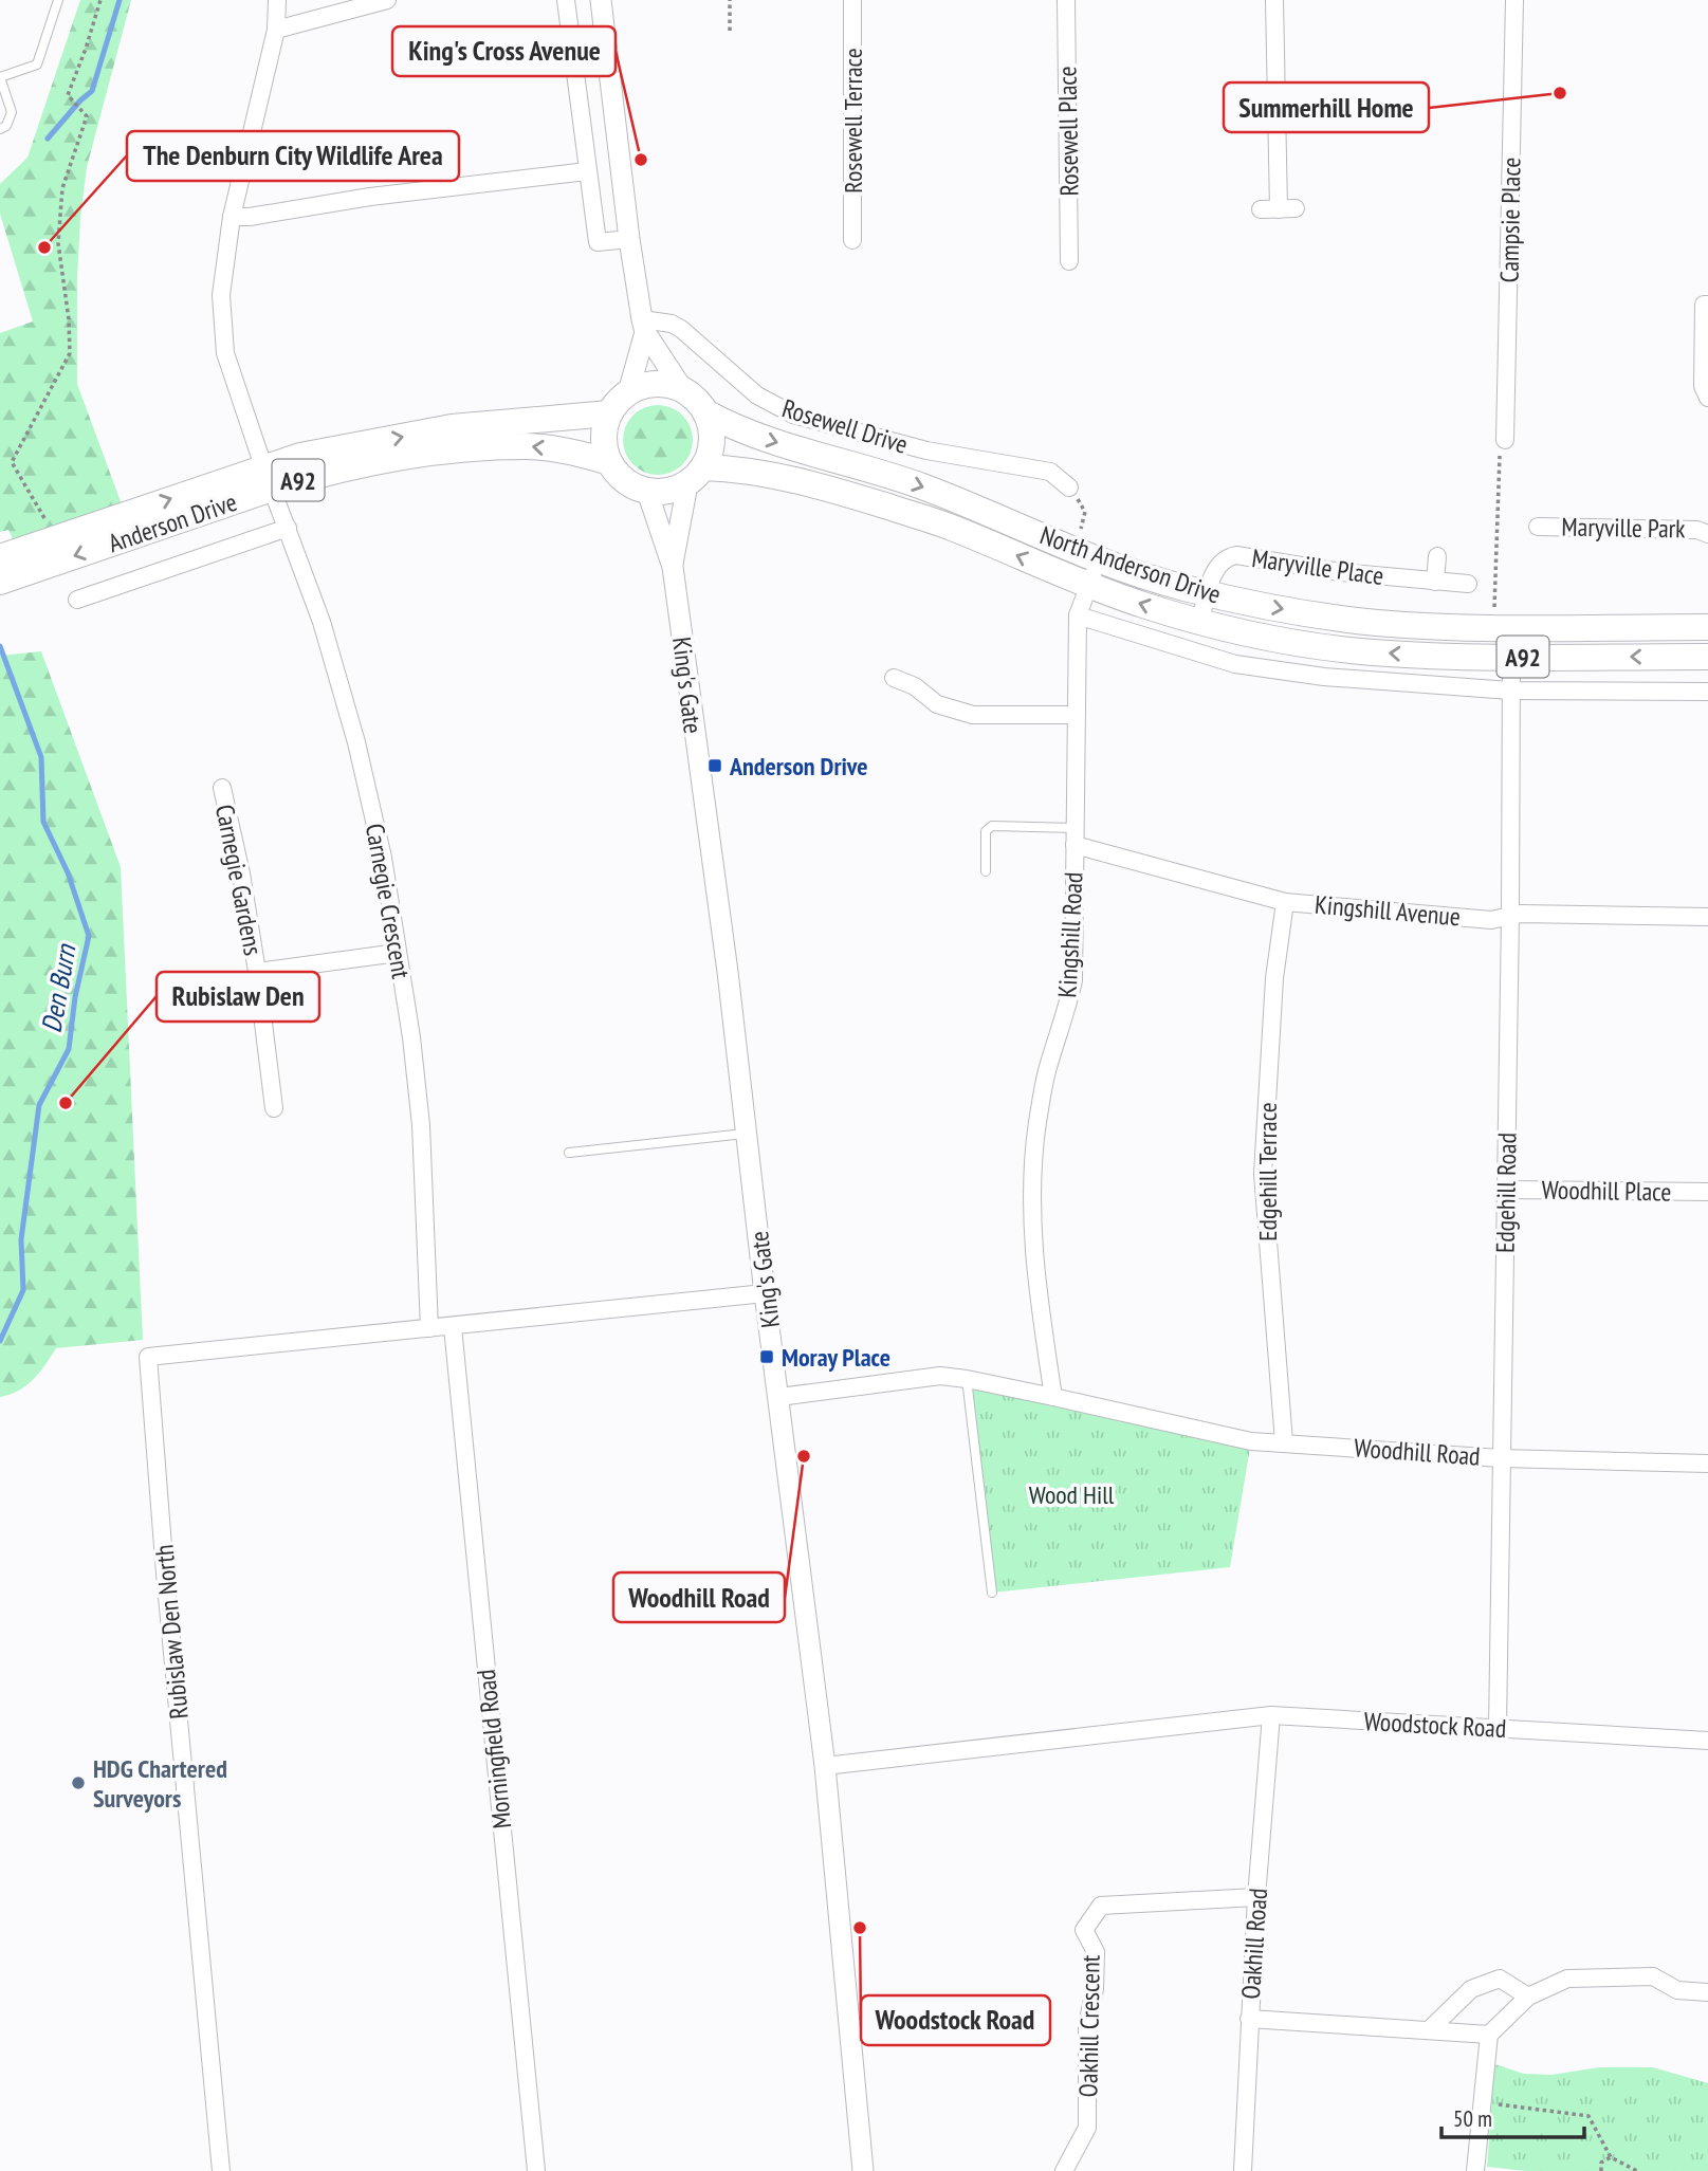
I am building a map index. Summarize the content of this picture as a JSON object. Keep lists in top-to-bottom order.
{
  "streets": {
    "main road": ["A92", "Anderson Drive", "North Anderson Drive"],
    "street": [
      "Rosewell Terrace",
      "Rosewell Place",
      "Campsie Place",
      "Rosewell Drive",
      "Maryville Park",
      "Maryville Place",
      "King's Gate",
      "Carnegie Gardens",
      "Carnegie Crescent",
      "Kingshill Avenue",
      "Kingshill Road",
      "Edgehill Terrace",
      "Woodhill Place",
      "Edgehill Road",
      "Woodhill Road",
      "Rubislaw Den North",
      "Woodstock Road",
      "Morningfield Road",
      "Oakhill Road",
      "Oakhill Crescent"
    ]
  },
  "crossings": [
    ["A92", "Anderson Drive"],
    ["A92", "North Anderson Drive"],
    ["A92", "King's Gate"],
    ["Anderson Drive", "North Anderson Drive"],
    ["Anderson Drive", "King's Gate"],
    ["Anderson Drive", "Carnegie Crescent"],
    ["North Anderson Drive", "Maryville Place"],
    ["North Anderson Drive", "King's Gate"],
    ["North Anderson Drive", "Kingshill Road"],
    ["North Anderson Drive", "Edgehill Road"],
    ["King's Gate", "Woodhill Road"],
    ["King's Gate", "Woodstock Road"],
    ["Carnegie Gardens", "Carnegie Crescent"],
    ["Carnegie Crescent", "Rubislaw Den North"],
    ["Kingshill Avenue", "Kingshill Road"],
    ["Kingshill Avenue", "Edgehill Terrace"],
    ["Kingshill Avenue", "Edgehill Road"],
    ["Kingshill Road", "Woodhill Road"],
    ["Edgehill Terrace", "Woodhill Road"],
    ["Woodhill Place", "Edgehill Road"],
    ["Edgehill Road", "Woodhill Road"],
    ["Edgehill Road", "Woodstock Road"],
    ["Woodstock Road", "Oakhill Road"],
    ["Oakhill Road", "Oakhill Crescent"]
  ],
  "water": ["Den Burn"],
  "parks": ["Wood Hill"],
  "places": {
    "other": [
      "Summerhill Home",
      "King's Cross Avenue",
      "The Denburn City Wildlife Area",
      "Rubislaw Den",
      "Woodhill Road",
      "HDG Chartered Surveyors",
      "Woodstock Road"
    ],
    "transit": ["Anderson Drive", "Moray Place"]
  },
  "scale_bar": "50 m"
}
